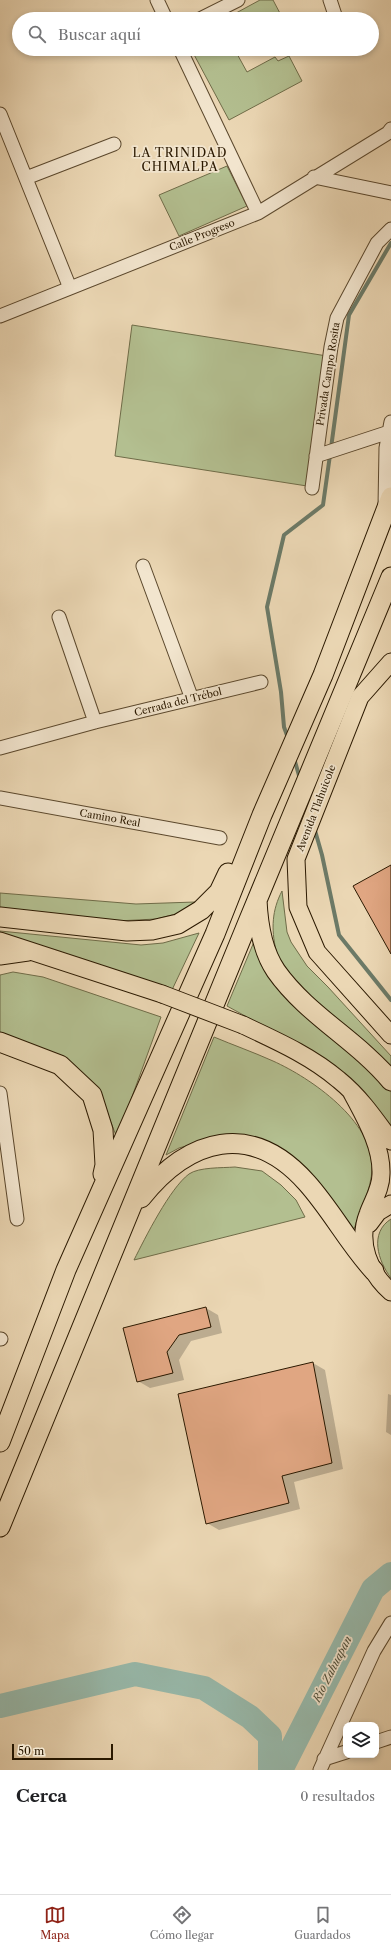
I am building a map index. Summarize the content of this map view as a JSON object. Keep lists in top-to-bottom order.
{
  "streets": {
    "main road": ["Avenida Tlahuicole"],
    "street": [
      "Calle Progreso",
      "Privada Campo Rosita",
      "Cerrada del Trébol",
      "Camino Real"
    ]
  },
  "districts": ["LA TRINIDAD CHIMALPA"],
  "water": ["Río Zahuapan"],
  "scale_bar": "50 m",
  "page": {
    "search": "Buscar aquí",
    "scale": "50 m",
    "heading": ["Cerca", "0 resultados"],
    "nav": ["Mapa", "Cómo llegar", "Guardados"]
  }
}
